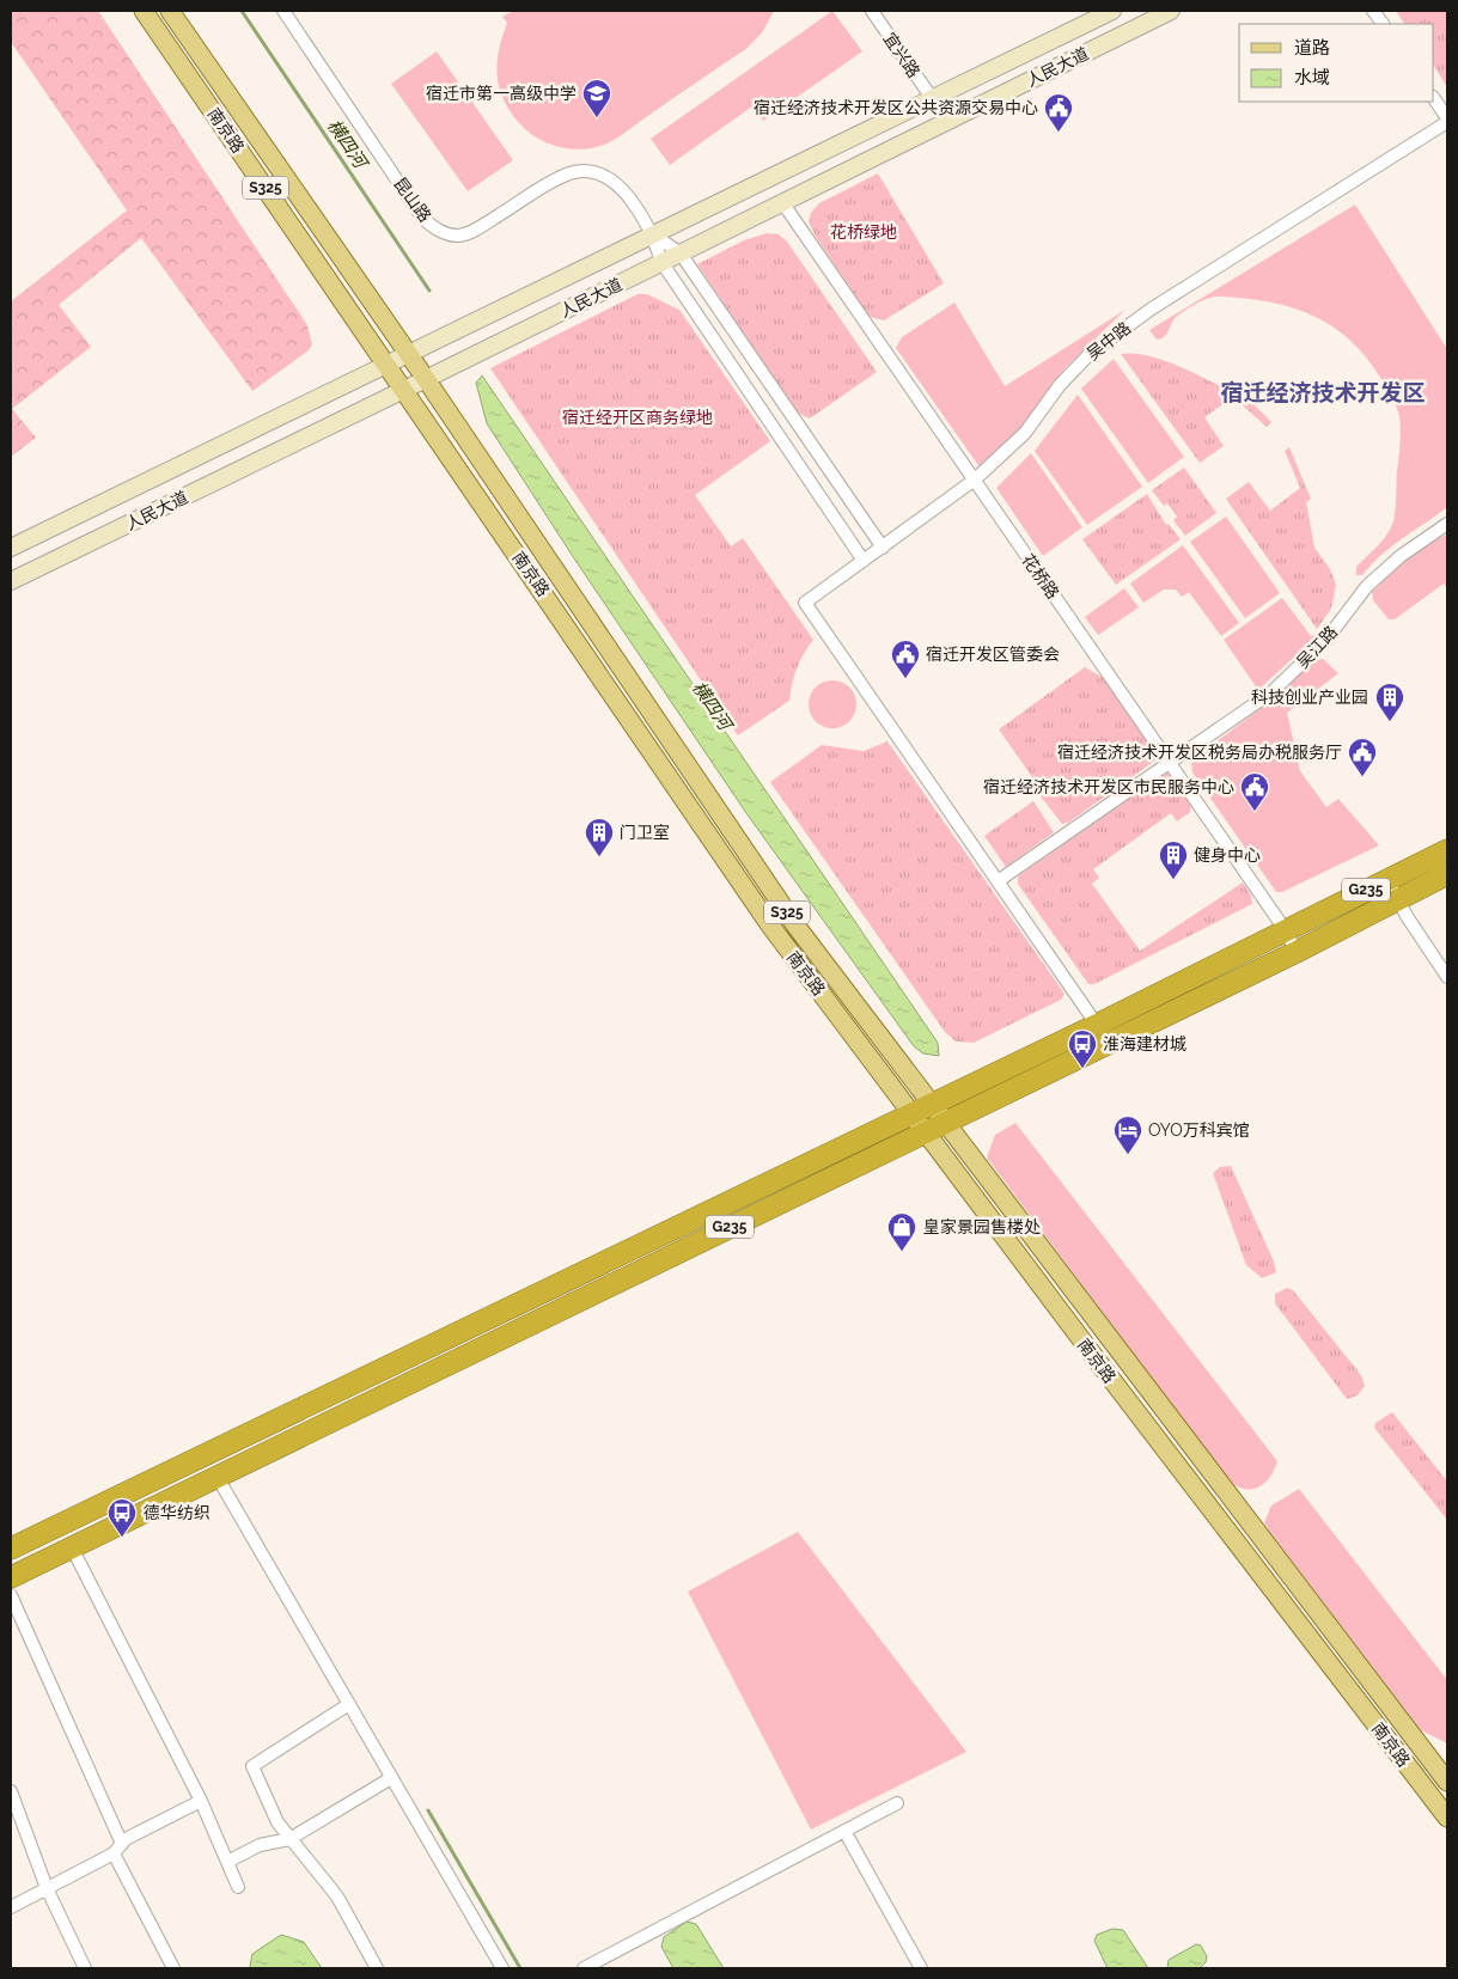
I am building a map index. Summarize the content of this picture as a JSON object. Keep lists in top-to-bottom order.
{
  "streets": {
    "highway": ["G235"],
    "main road": ["人民大道", "南京路", "S325"],
    "street": [
      "宜兴路",
      "昆山路",
      "吴中路",
      "花桥路",
      "吴江路"
    ]
  },
  "crossings": [
    ["宜兴路", "人民大道"],
    ["人民大道", "南京路"],
    ["人民大道", "昆山路"],
    ["人民大道", "花桥路"],
    ["南京路", "G235"],
    ["吴中路", "花桥路"],
    ["吴中路", "吴江路"],
    ["花桥路", "吴江路"],
    ["花桥路", "G235"]
  ],
  "districts": ["宿迁经济技术开发区"],
  "water": ["横四河"],
  "parks": ["花桥绿地", "宿迁经开区商务绿地"],
  "places": {
    "school or university": ["宿迁市第一高级中学"],
    "public building": [
      "宿迁经济技术开发区公共资源交易中心",
      "宿迁开发区管委会",
      "宿迁经济技术开发区税务局办税服务厅",
      "宿迁经济技术开发区市民服务中心"
    ],
    "building": ["科技创业产业园", "门卫室", "健身中心"],
    "bus stop": ["淮海建材城", "德华纺织"],
    "hotel": ["OYO万科宾馆"],
    "shop": ["皇家景园售楼处"]
  },
  "legend": ["道路", "水域"]
}
